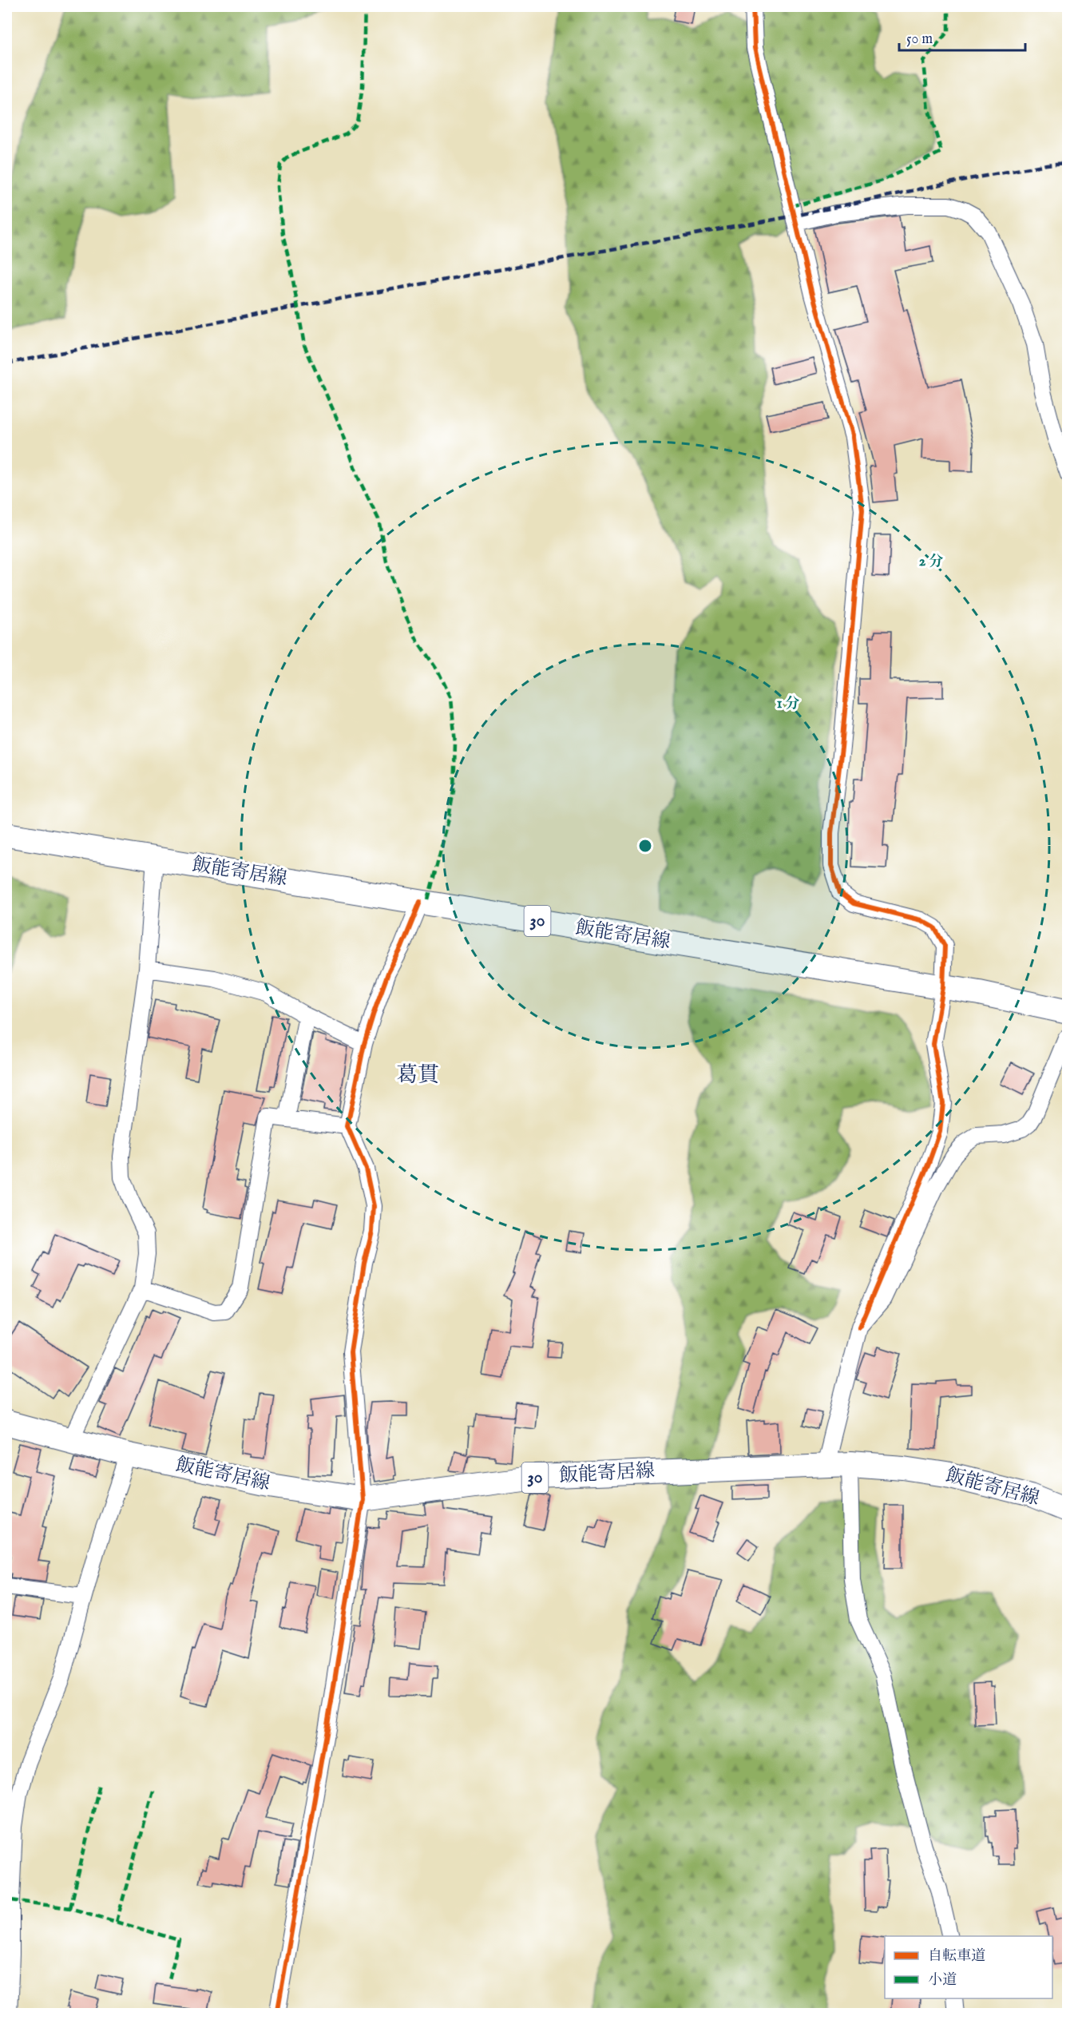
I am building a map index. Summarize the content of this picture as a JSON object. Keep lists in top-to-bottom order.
{
  "streets": {
    "main road": ["飯能寄居線", "30"]
  },
  "districts": ["葛貫"],
  "legend": ["自転車道", "小道"],
  "scale_bar": "50 m",
  "rings": ["2 分", "1 分"]
}
